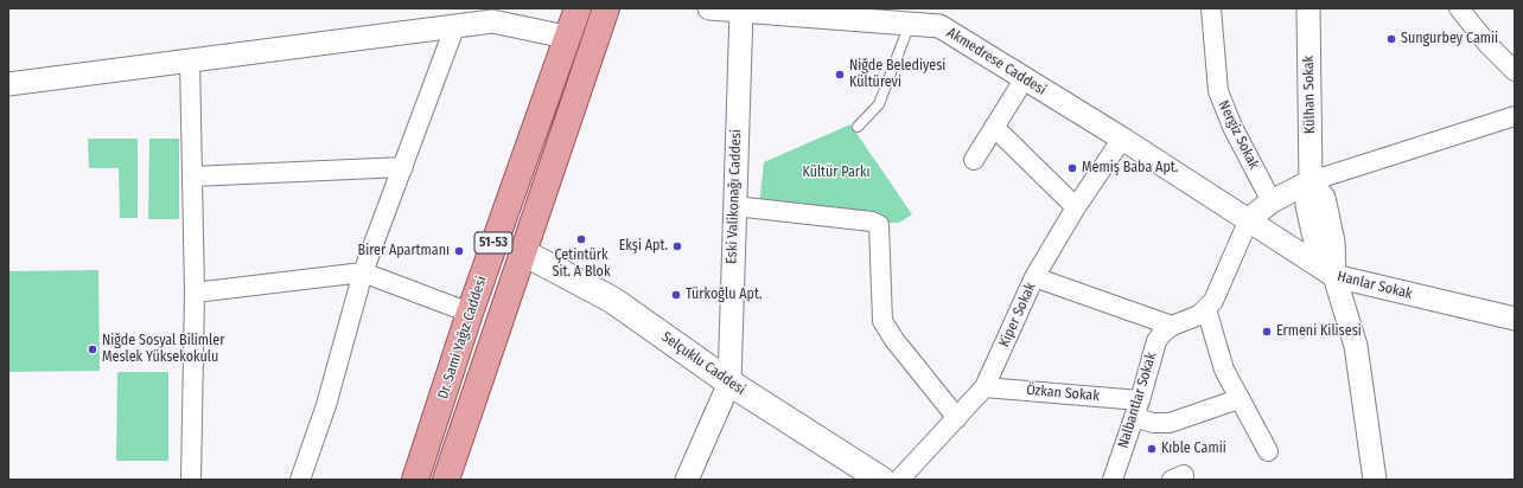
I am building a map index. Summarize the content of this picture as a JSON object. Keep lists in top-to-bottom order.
{
  "streets": {
    "main road": ["51-53", "Dr. Sami Yağız Caddesi", "Selçuklu Caddesi"],
    "street": [
      "Akmedrese Caddesi",
      "Külhan Sokak",
      "Nergiz Sokak",
      "Eski Valikonağı Caddesi",
      "Hanlar Sokak",
      "Kiper Sokak",
      "Özkan Sokak",
      "Nalbantlar Sokak"
    ]
  },
  "crossings": [
    ["Akmedrese Caddesi", "Eski Valikonağı Caddesi"],
    ["Akmedrese Caddesi", "Hanlar Sokak"],
    ["Akmedrese Caddesi", "Kiper Sokak"],
    ["Akmedrese Caddesi", "Nalbantlar Sokak"],
    ["Eski Valikonağı Caddesi", "Selçuklu Caddesi"],
    ["Hanlar Sokak", "Nalbantlar Sokak"],
    ["Kiper Sokak", "Özkan Sokak"],
    ["Dr. Sami Yağız Caddesi", "Selçuklu Caddesi"],
    ["Özkan Sokak", "Nalbantlar Sokak"]
  ],
  "parks": ["Kültür Parkı"],
  "places": [
    "Sungurbey Camii",
    "Niğde Belediyesi Kültürevi",
    "Memiş Baba Apt.",
    "Çetintürk Sit. A Blok",
    "Ekşi Apt.",
    "Birer Apartmanı",
    "Türkoğlu Apt.",
    "Ermeni Kilisesi",
    "Niğde Sosyal Bilimler Meslek Yüksekokulu",
    "Kıble Camii"
  ]
}
